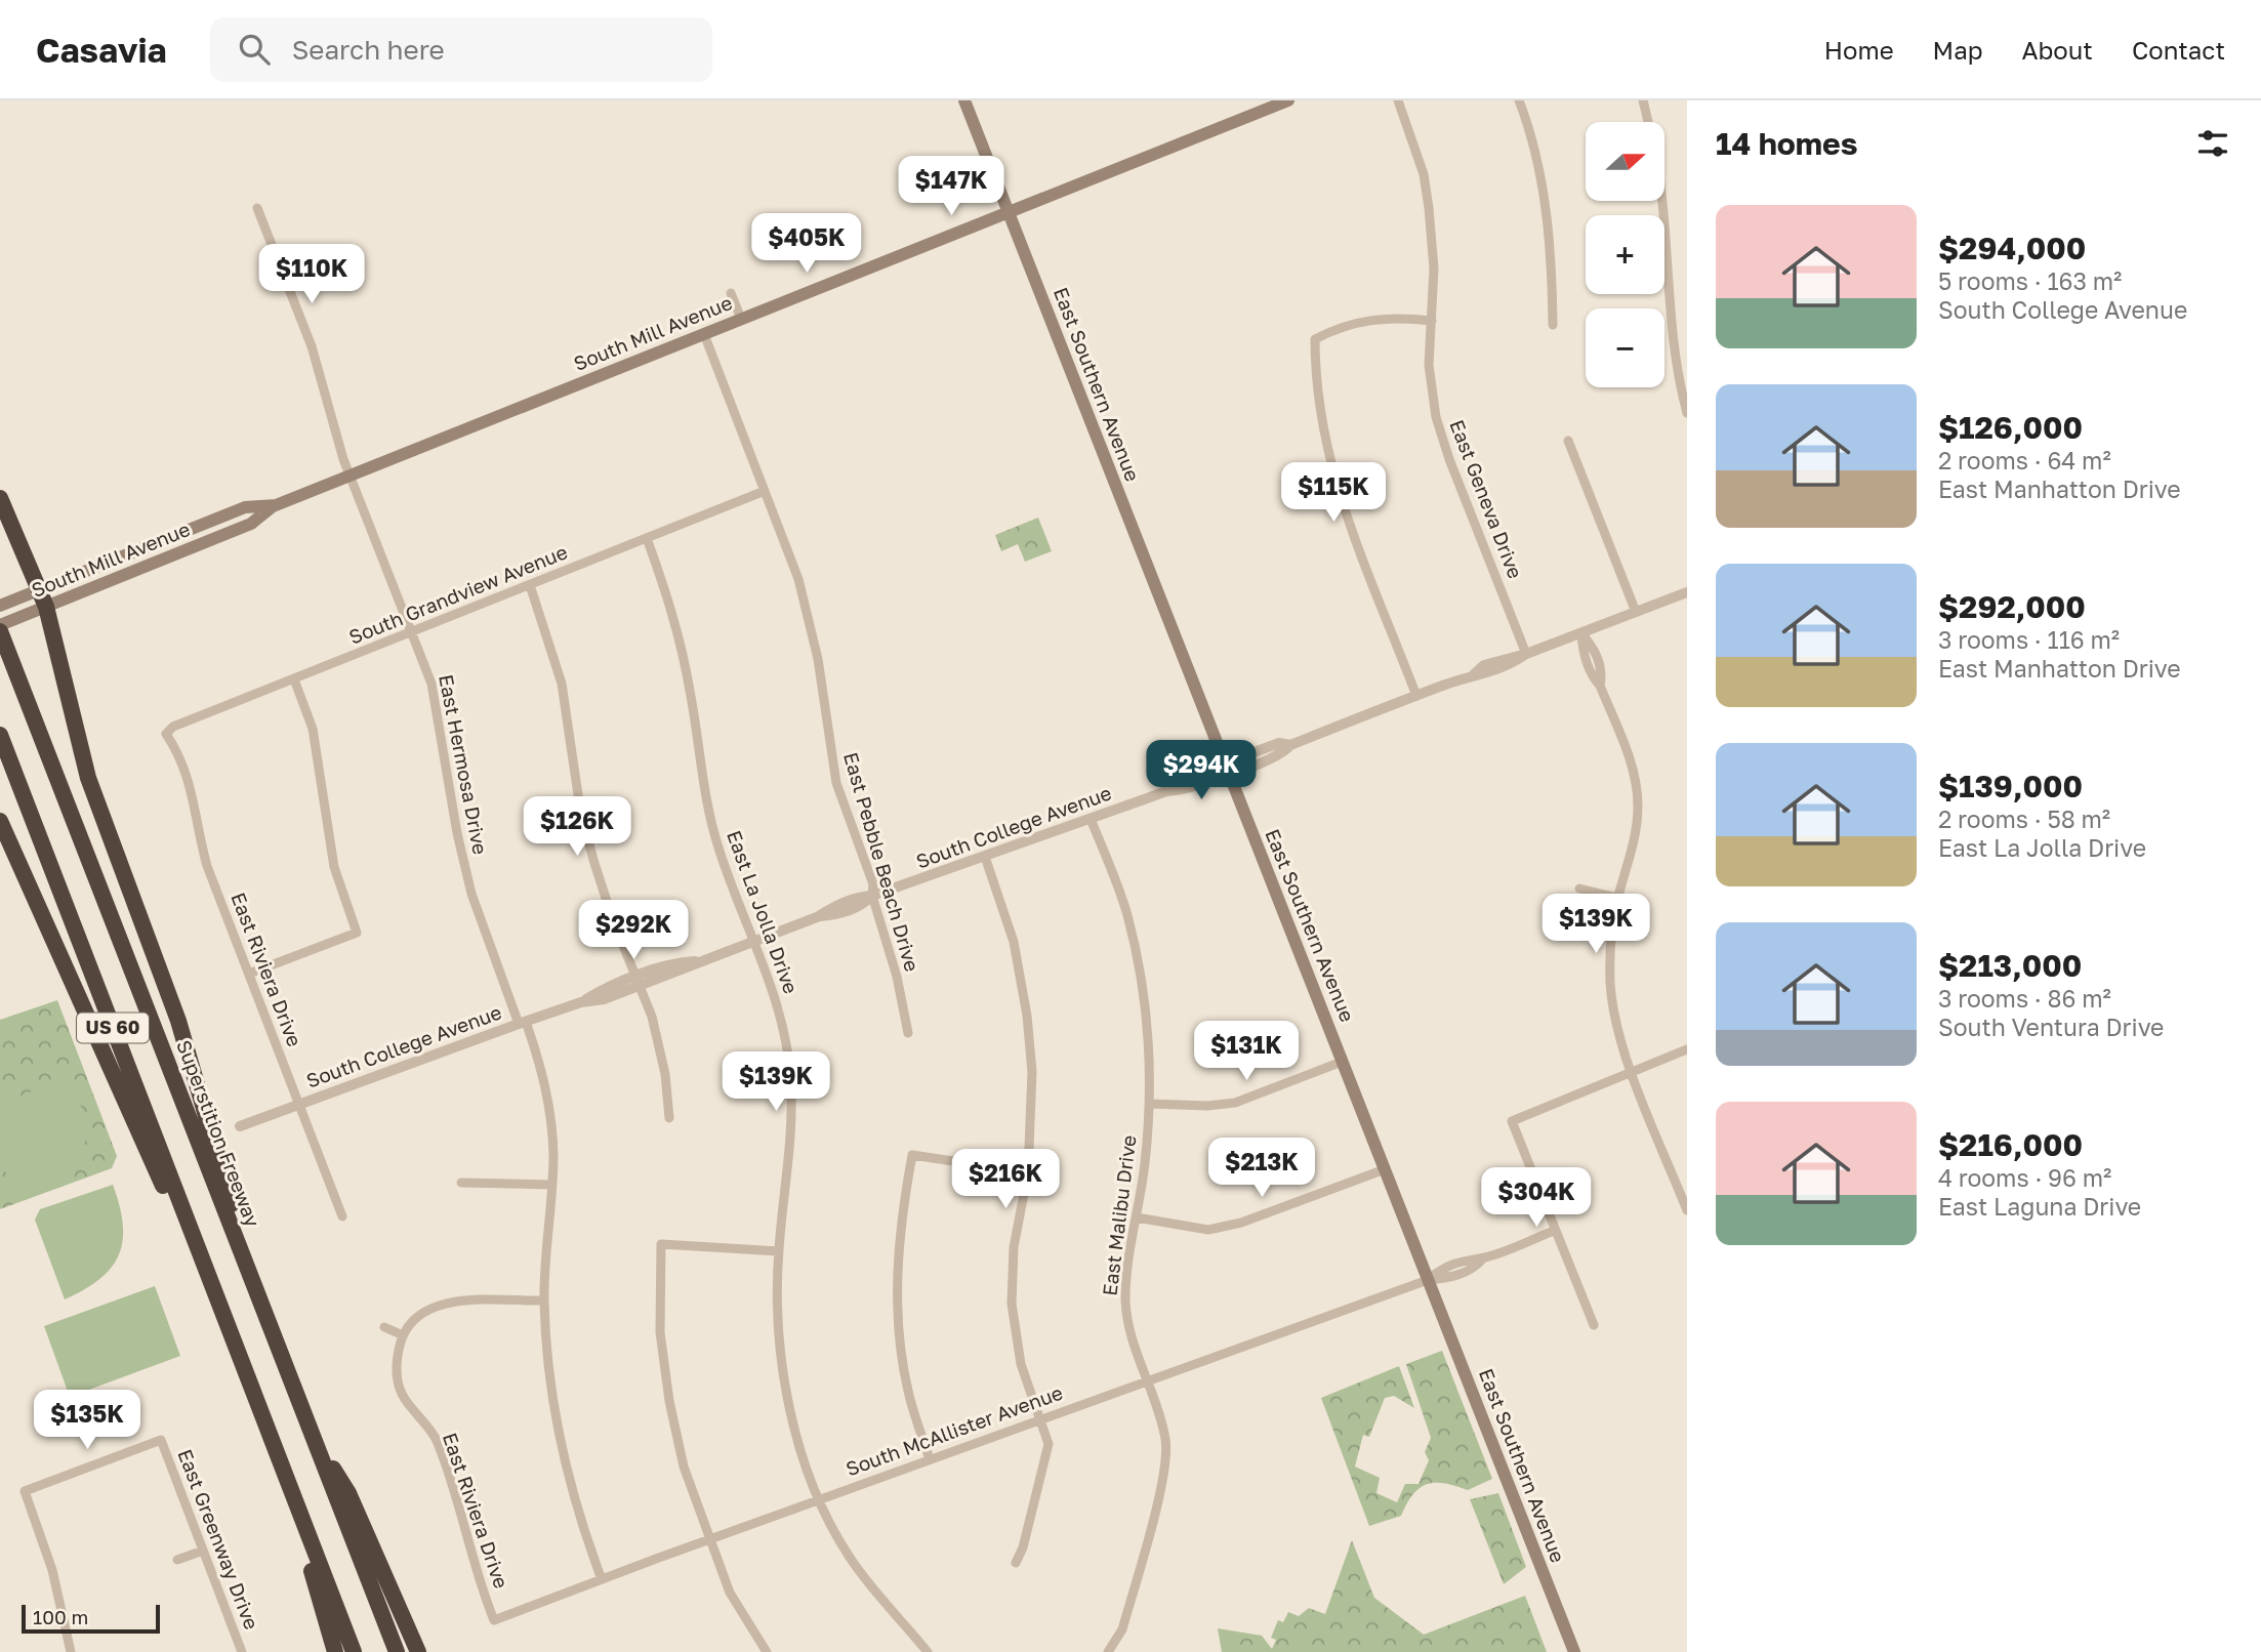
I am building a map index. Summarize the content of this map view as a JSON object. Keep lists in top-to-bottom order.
{
  "streets": {
    "highway": ["US 60", "Superstition Freeway"],
    "main road": ["South Mill Avenue", "East Southern Avenue"],
    "street": [
      "East Geneva Drive",
      "South Grandview Avenue",
      "East Hermosa Drive",
      "South College Avenue",
      "East Pebble Beach Drive",
      "East La Jolla Drive",
      "East Riviera Drive",
      "East Malibu Drive",
      "South McAllister Avenue",
      "East Greenway Drive"
    ]
  },
  "crossings": [
    ["South Mill Avenue", "East Southern Avenue"],
    ["South Mill Avenue", "East Hermosa Drive"],
    ["South Mill Avenue", "East Pebble Beach Drive"],
    ["East Southern Avenue", "South College Avenue"],
    ["East Southern Avenue", "South McAllister Avenue"],
    ["East Geneva Drive", "South College Avenue"],
    ["South Grandview Avenue", "East Hermosa Drive"],
    ["South Grandview Avenue", "East Pebble Beach Drive"],
    ["South Grandview Avenue", "East La Jolla Drive"],
    ["South Grandview Avenue", "East Riviera Drive"],
    ["East Hermosa Drive", "South College Avenue"],
    ["East Hermosa Drive", "South McAllister Avenue"],
    ["South College Avenue", "East Pebble Beach Drive"],
    ["South College Avenue", "East La Jolla Drive"],
    ["South College Avenue", "East Riviera Drive"],
    ["South College Avenue", "East Malibu Drive"],
    ["East La Jolla Drive", "South McAllister Avenue"],
    ["East Riviera Drive", "South McAllister Avenue"],
    ["East Malibu Drive", "South McAllister Avenue"]
  ],
  "scale_bar": "100 m",
  "north": "right",
  "page": {
    "header": "Casavia",
    "search": "Search here",
    "nav": [
      "Home",
      "Map",
      "About",
      "Contact"
    ],
    "heading": "14 homes",
    "map_buttons": ["+", "−"],
    "price": [
      "$147K",
      "$405K",
      "$110K",
      "$115K",
      "$294K",
      "$126K",
      "$139K",
      "$292K",
      "$131K",
      "$139K",
      "$213K",
      "$216K",
      "$304K",
      "$135K"
    ],
    "list": [
      {
        "name": "$294,000",
        "note": "5 rooms · 163 m² · South College Avenue"
      },
      {
        "name": "$126,000",
        "note": "2 rooms · 64 m² · East Manhatton Drive"
      },
      {
        "name": "$292,000",
        "note": "3 rooms · 116 m² · East Manhatton Drive"
      },
      {
        "name": "$139,000",
        "note": "2 rooms · 58 m² · East La Jolla Drive"
      },
      {
        "name": "$213,000",
        "note": "3 rooms · 86 m² · South Ventura Drive"
      },
      {
        "name": "$216,000",
        "note": "4 rooms · 96 m² · East Laguna Drive"
      }
    ],
    "scale": "100 m"
  }
}
